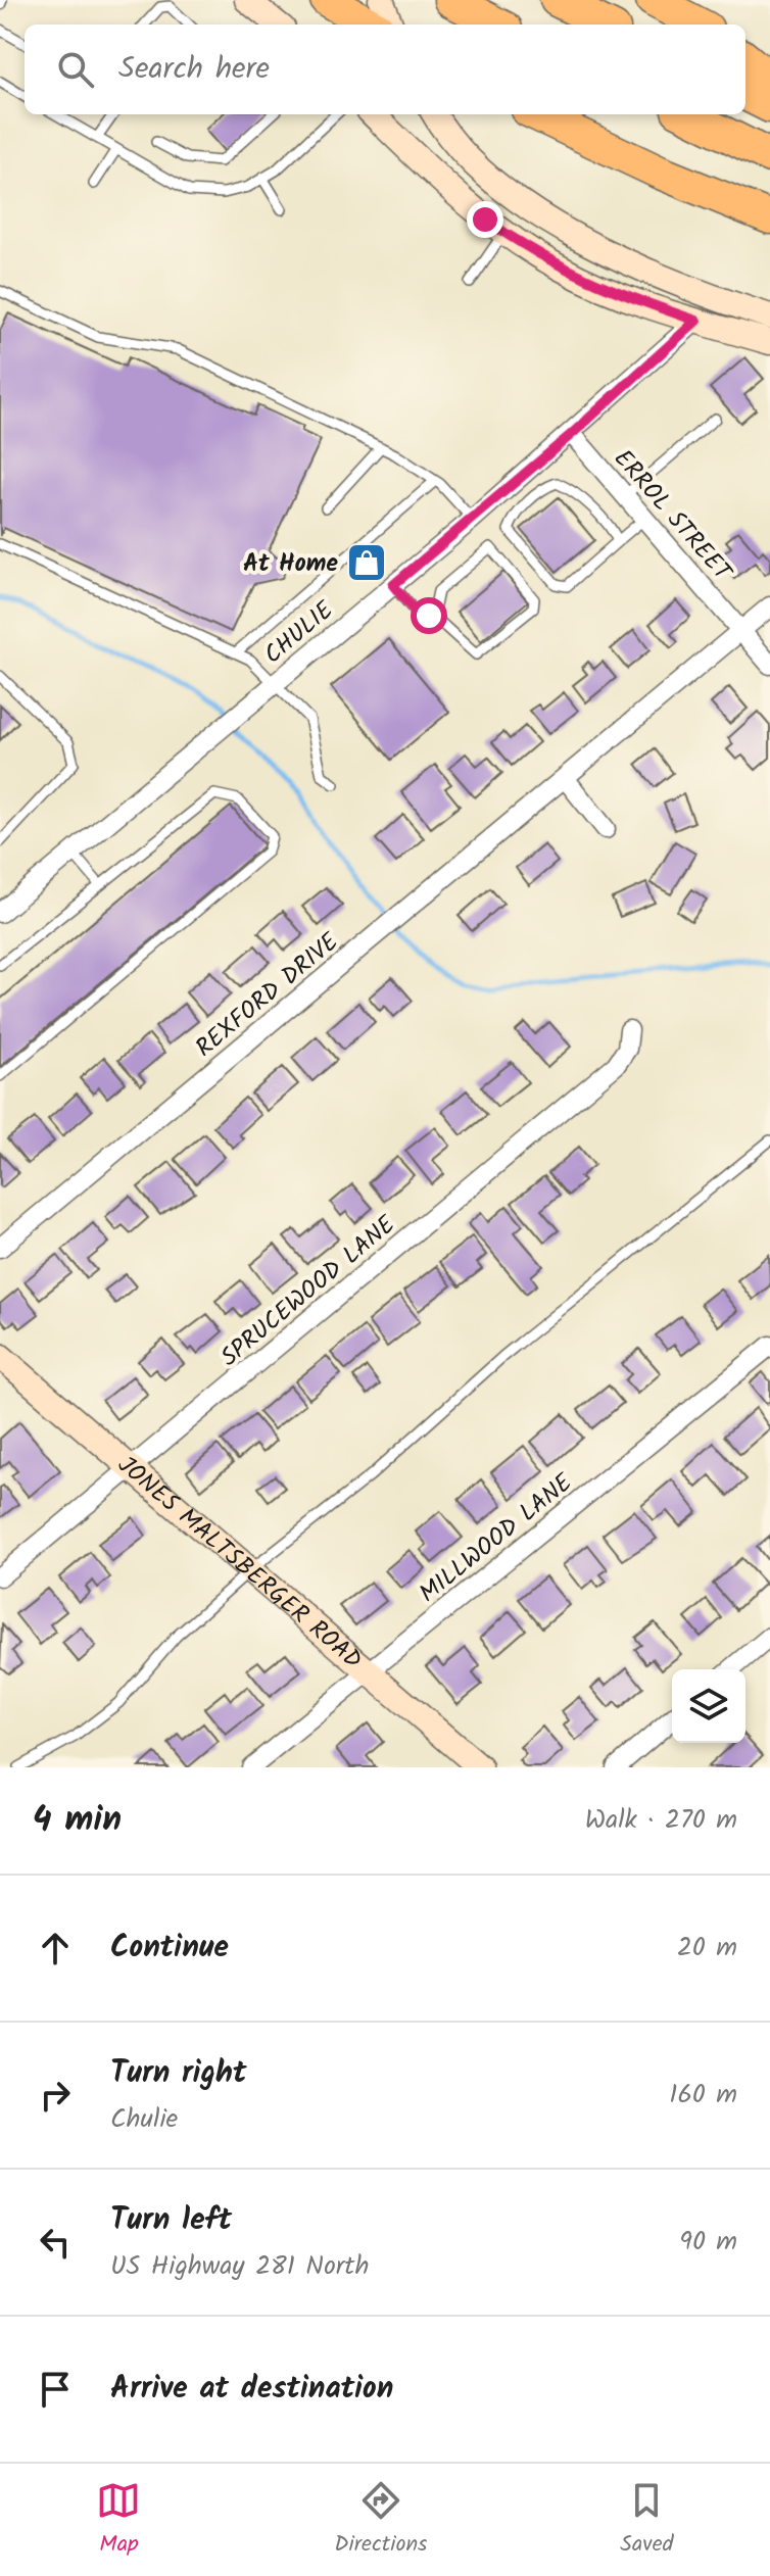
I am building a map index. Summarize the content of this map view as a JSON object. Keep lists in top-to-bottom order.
{
  "streets": {
    "main road": ["JONES MALTSBERGER ROAD"],
    "street": [
      "ERROL STREET",
      "CHULIE",
      "REXFORD DRIVE",
      "SPRUCEWOOD LANE",
      "MILLWOOD LANE"
    ]
  },
  "crossings": [
    ["ERROL STREET", "CHULIE"],
    ["ERROL STREET", "REXFORD DRIVE"],
    ["SPRUCEWOOD LANE", "JONES MALTSBERGER ROAD"],
    ["MILLWOOD LANE", "JONES MALTSBERGER ROAD"]
  ],
  "places": {
    "shop": ["At Home"]
  },
  "page": {
    "search": "Search here",
    "heading": ["4 min", "Walk · 270 m"],
    "list": [
      ["Continue", "20 m"],
      ["Turn right", "Chulie", "160 m"],
      ["Turn left", "US Highway 281 North", "90 m"],
      "Arrive at destination"
    ],
    "nav": ["Map", "Directions", "Saved"]
  }
}
